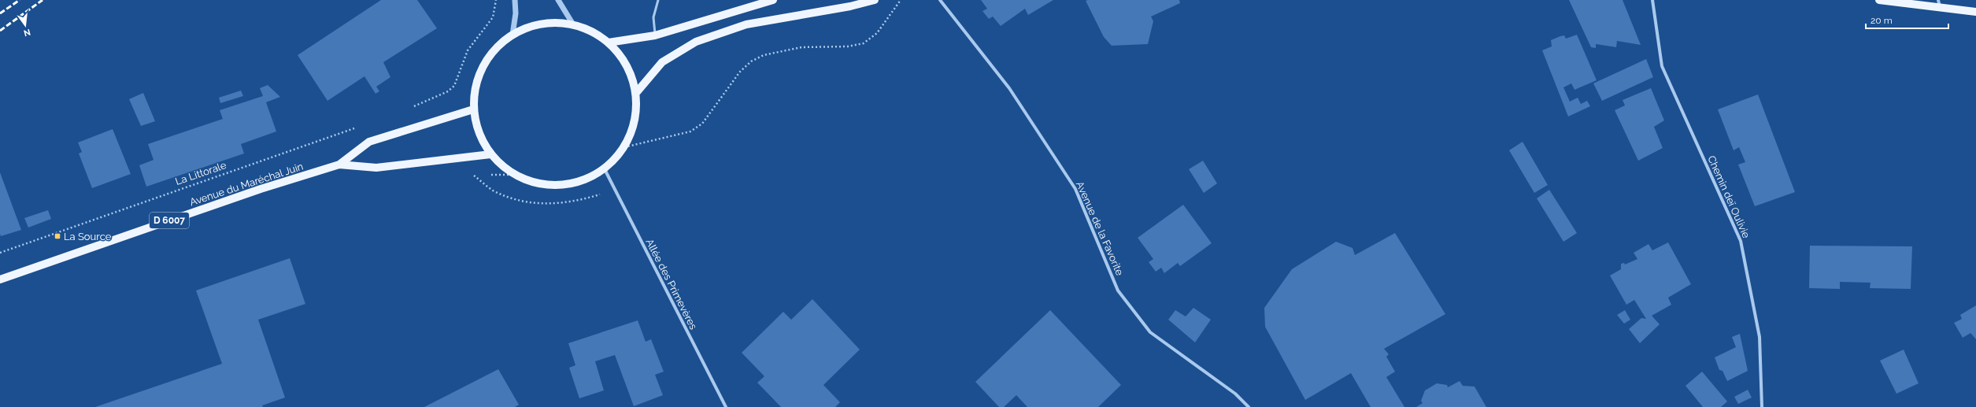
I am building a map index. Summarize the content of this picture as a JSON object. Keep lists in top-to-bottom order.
{
  "streets": {
    "main road": ["Avenue du Maréchal Juin", "D 6007"],
    "street": ["Chemin deï Oulivie", "Avenue de la Favorite", "Allée des Primevères"],
    "path": ["La Littorale"]
  },
  "places": {
    "transit": ["La Source"]
  },
  "scale_bar": "20 m",
  "north": "bottom"
}
